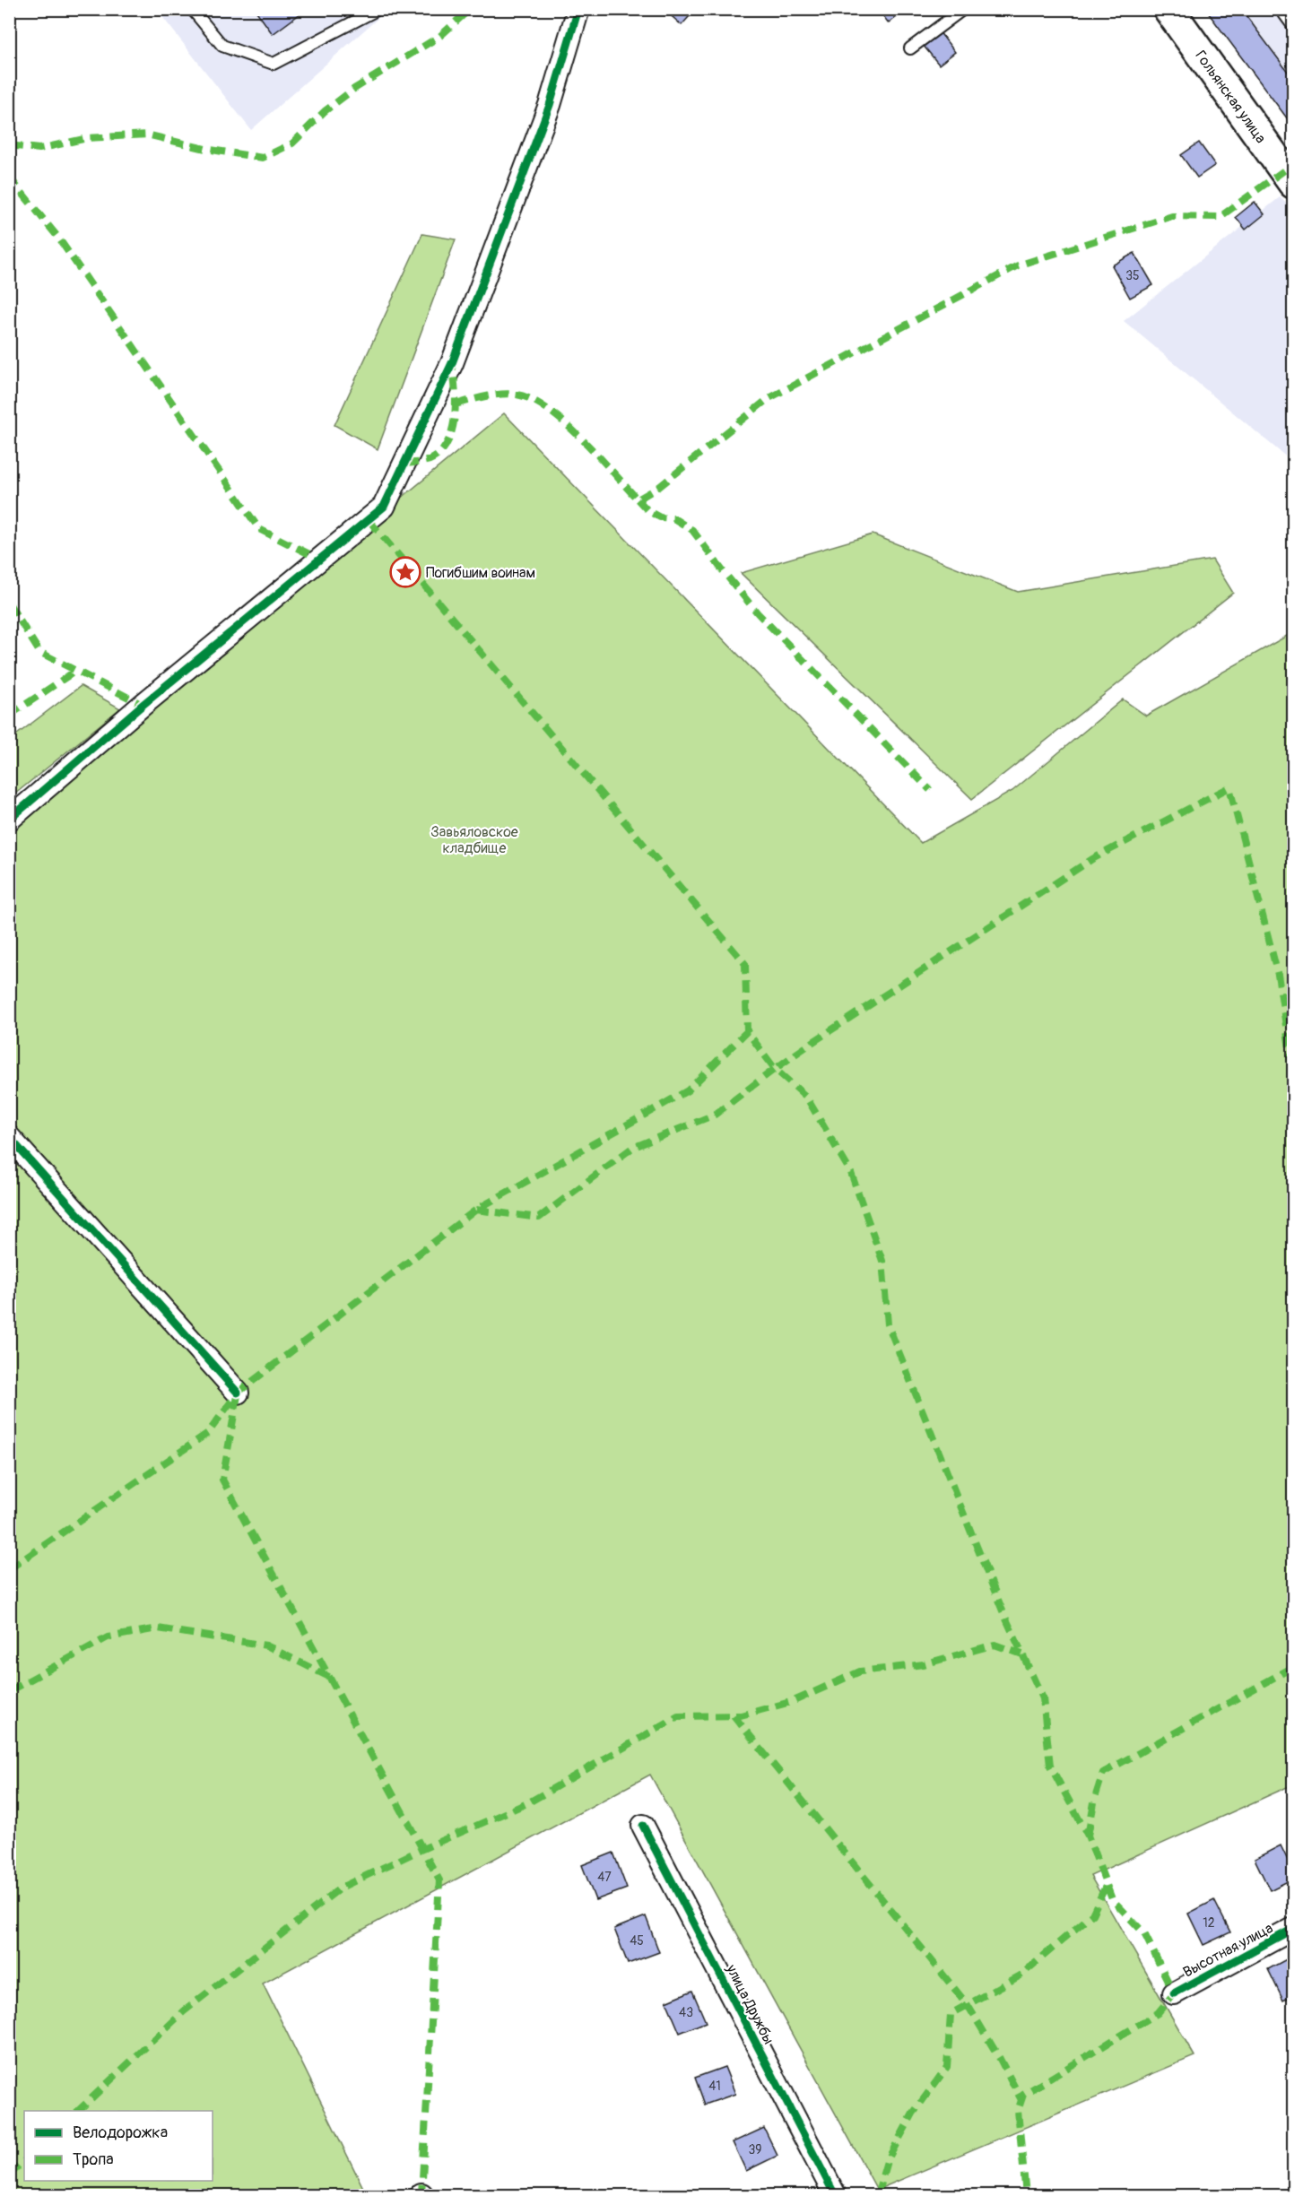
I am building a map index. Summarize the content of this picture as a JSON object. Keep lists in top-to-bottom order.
{
  "streets": {
    "main road": ["Гольянская улица"],
    "street": ["Высотная улица", "улица Дружбы"]
  },
  "parks": ["Завьяловское кладбище"],
  "places": {
    "place": ["Погибшим воинам"]
  },
  "house_numbers": [
    "35",
    "47",
    "12",
    "45",
    "43",
    "41",
    "39"
  ],
  "legend": ["Велодорожка", "Тропа"]
}
